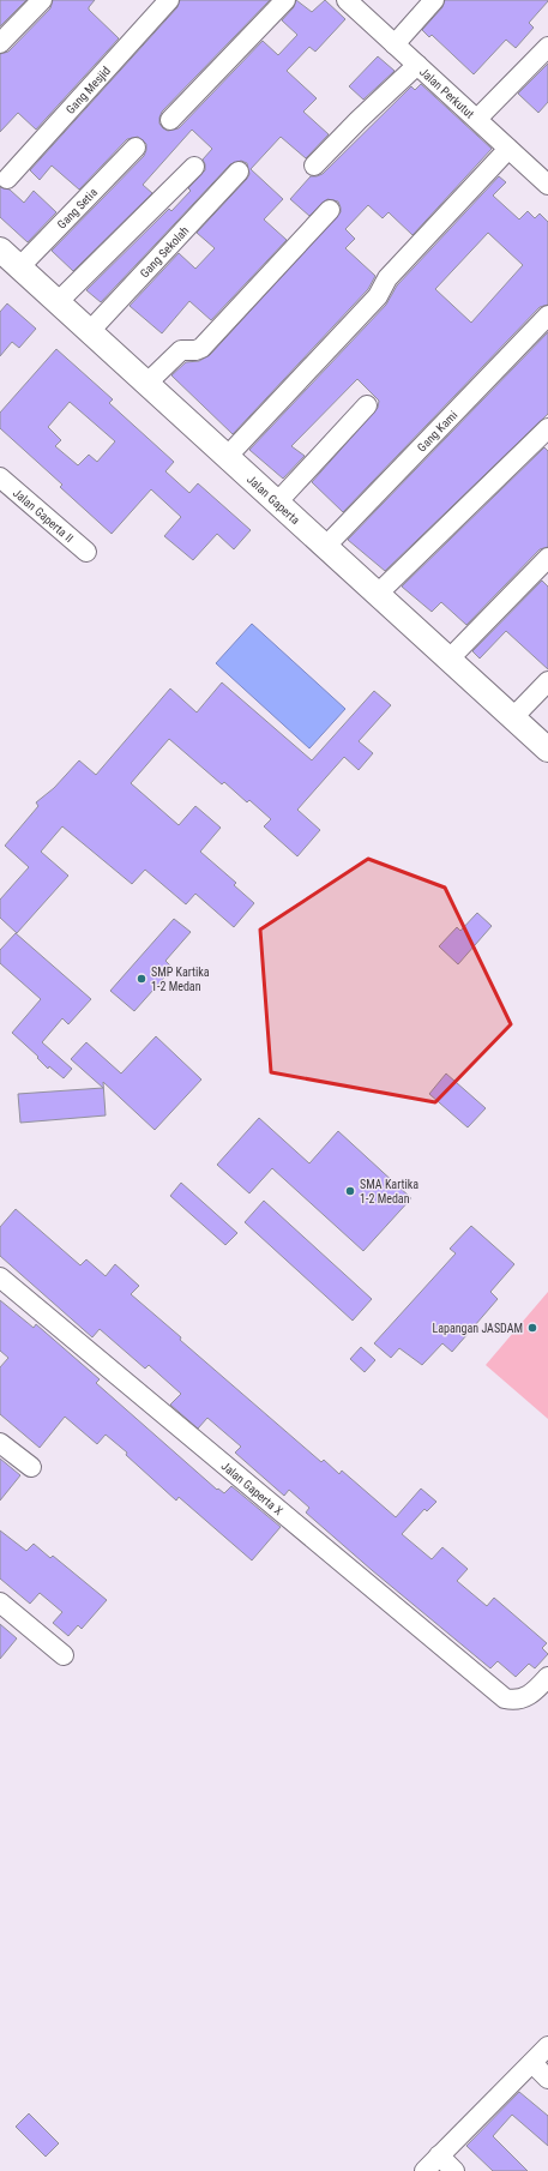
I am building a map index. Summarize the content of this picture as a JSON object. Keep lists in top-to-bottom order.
{
  "streets": {
    "street": [
      "Gang Mesjid",
      "Jalan Perkutut",
      "Gang Setia",
      "Gang Sekolah",
      "Gang Kami",
      "Jalan Gaperta",
      "Jalan Gaperta II",
      "Jalan Gaperta X"
    ]
  },
  "crossings": [
    ["Gang Setia", "Jalan Gaperta"],
    ["Gang Sekolah", "Jalan Gaperta"],
    ["Gang Kami", "Jalan Gaperta"]
  ],
  "places": ["SMP Kartika 1-2 Medan", "SMA Kartika 1-2 Medan", "Lapangan JASDAM"]
}
